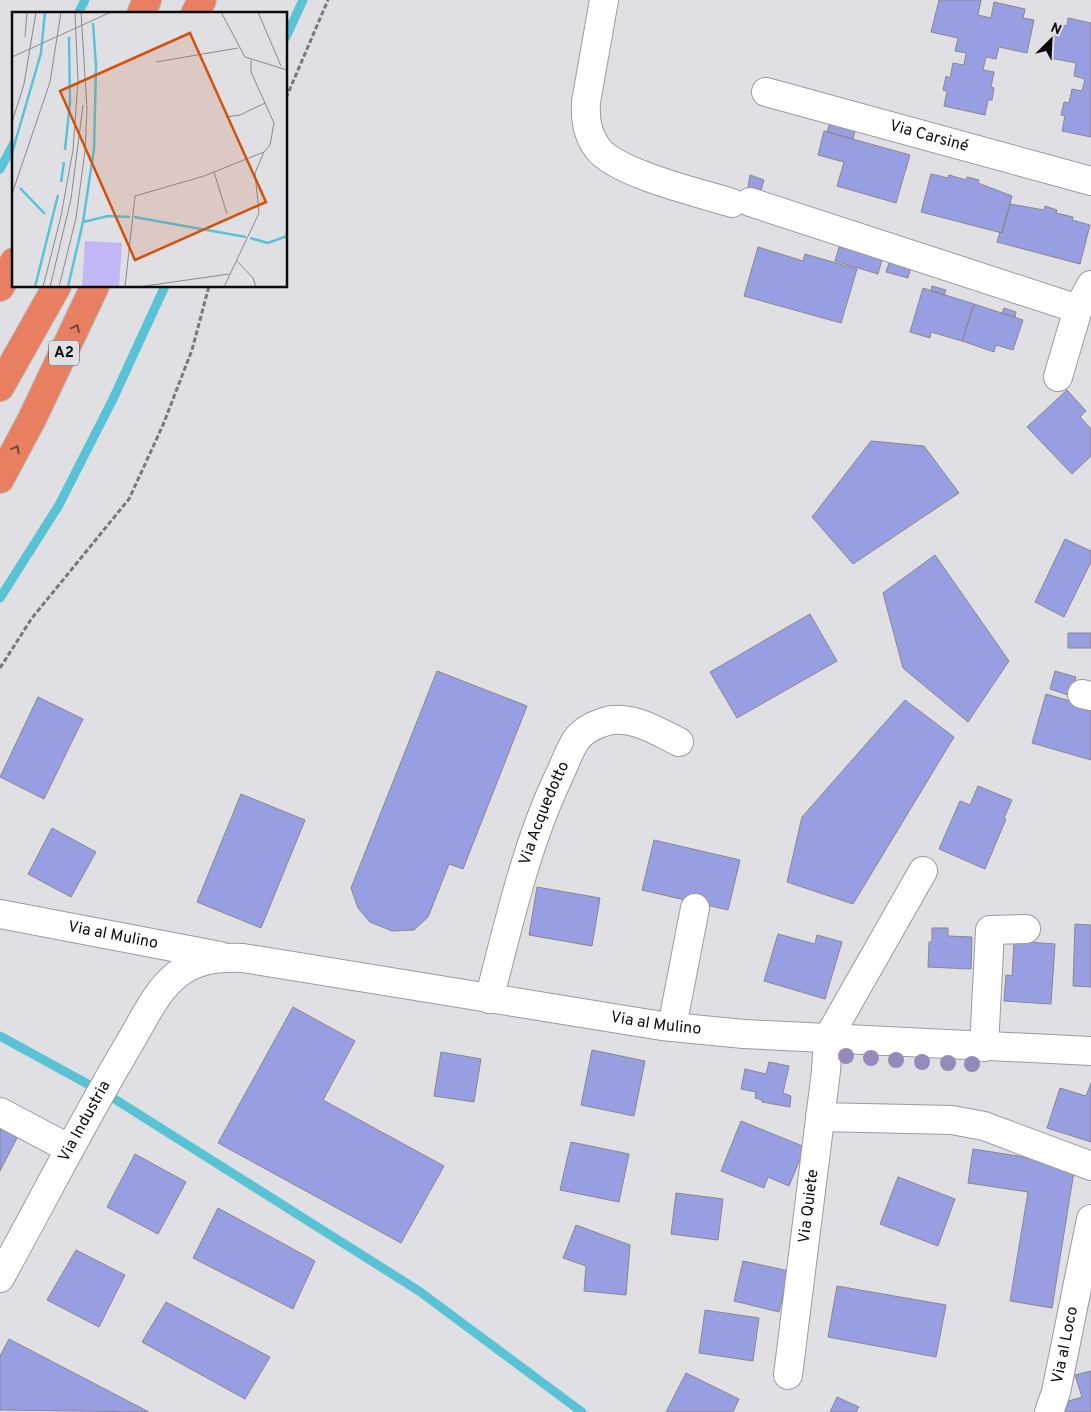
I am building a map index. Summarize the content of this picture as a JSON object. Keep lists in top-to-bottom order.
{
  "streets": {
    "highway": ["A2"],
    "street": [
      "Via Carsiné",
      "Via Acquedotto",
      "Via al Mulino",
      "Via Industria",
      "Via Quiete",
      "Via al Loco"
    ]
  },
  "crossings": [
    ["Via Acquedotto", "Via al Mulino"],
    ["Via al Mulino", "Via Industria"],
    ["Via al Mulino", "Via Quiete"]
  ],
  "north": "top right"
}
